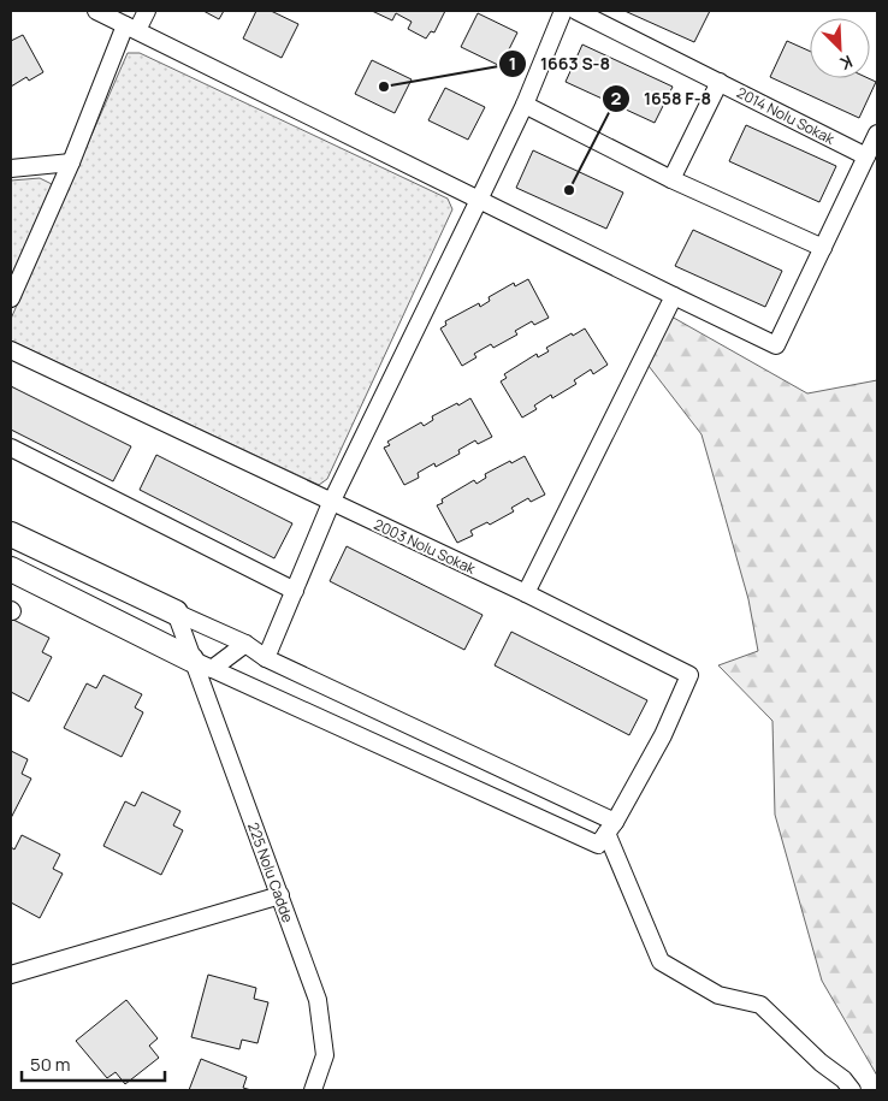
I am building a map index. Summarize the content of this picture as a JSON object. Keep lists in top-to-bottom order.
{
  "streets": {
    "street": ["2014 Nolu Sokak", "2003 Nolu Sokak", "225 Nolu Cadde"]
  },
  "places": ["1663 S-8", "1658 F-8"],
  "scale_bar": "50 m",
  "north": "bottom right"
}
